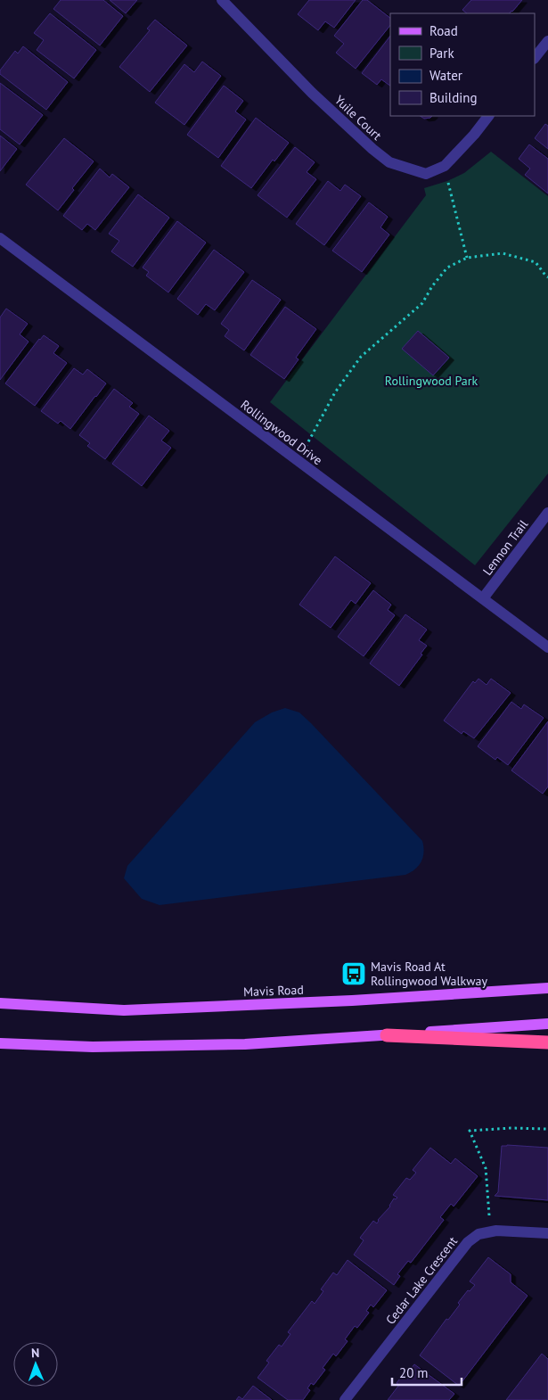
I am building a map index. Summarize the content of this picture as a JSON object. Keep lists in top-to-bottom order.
{
  "streets": {
    "main road": ["Mavis Road"],
    "street": [
      "Yuile Court",
      "Rollingwood Drive",
      "Lennon Trail",
      "Cedar Lake Crescent"
    ]
  },
  "crossings": [
    ["Rollingwood Drive", "Lennon Trail"]
  ],
  "parks": ["Rollingwood Park"],
  "places": {
    "bus stop": ["Mavis Road At Rollingwood Walkway"]
  },
  "legend": [
    "Road",
    "Park",
    "Water",
    "Building"
  ],
  "scale_bar": "20 m",
  "north": "top"
}
